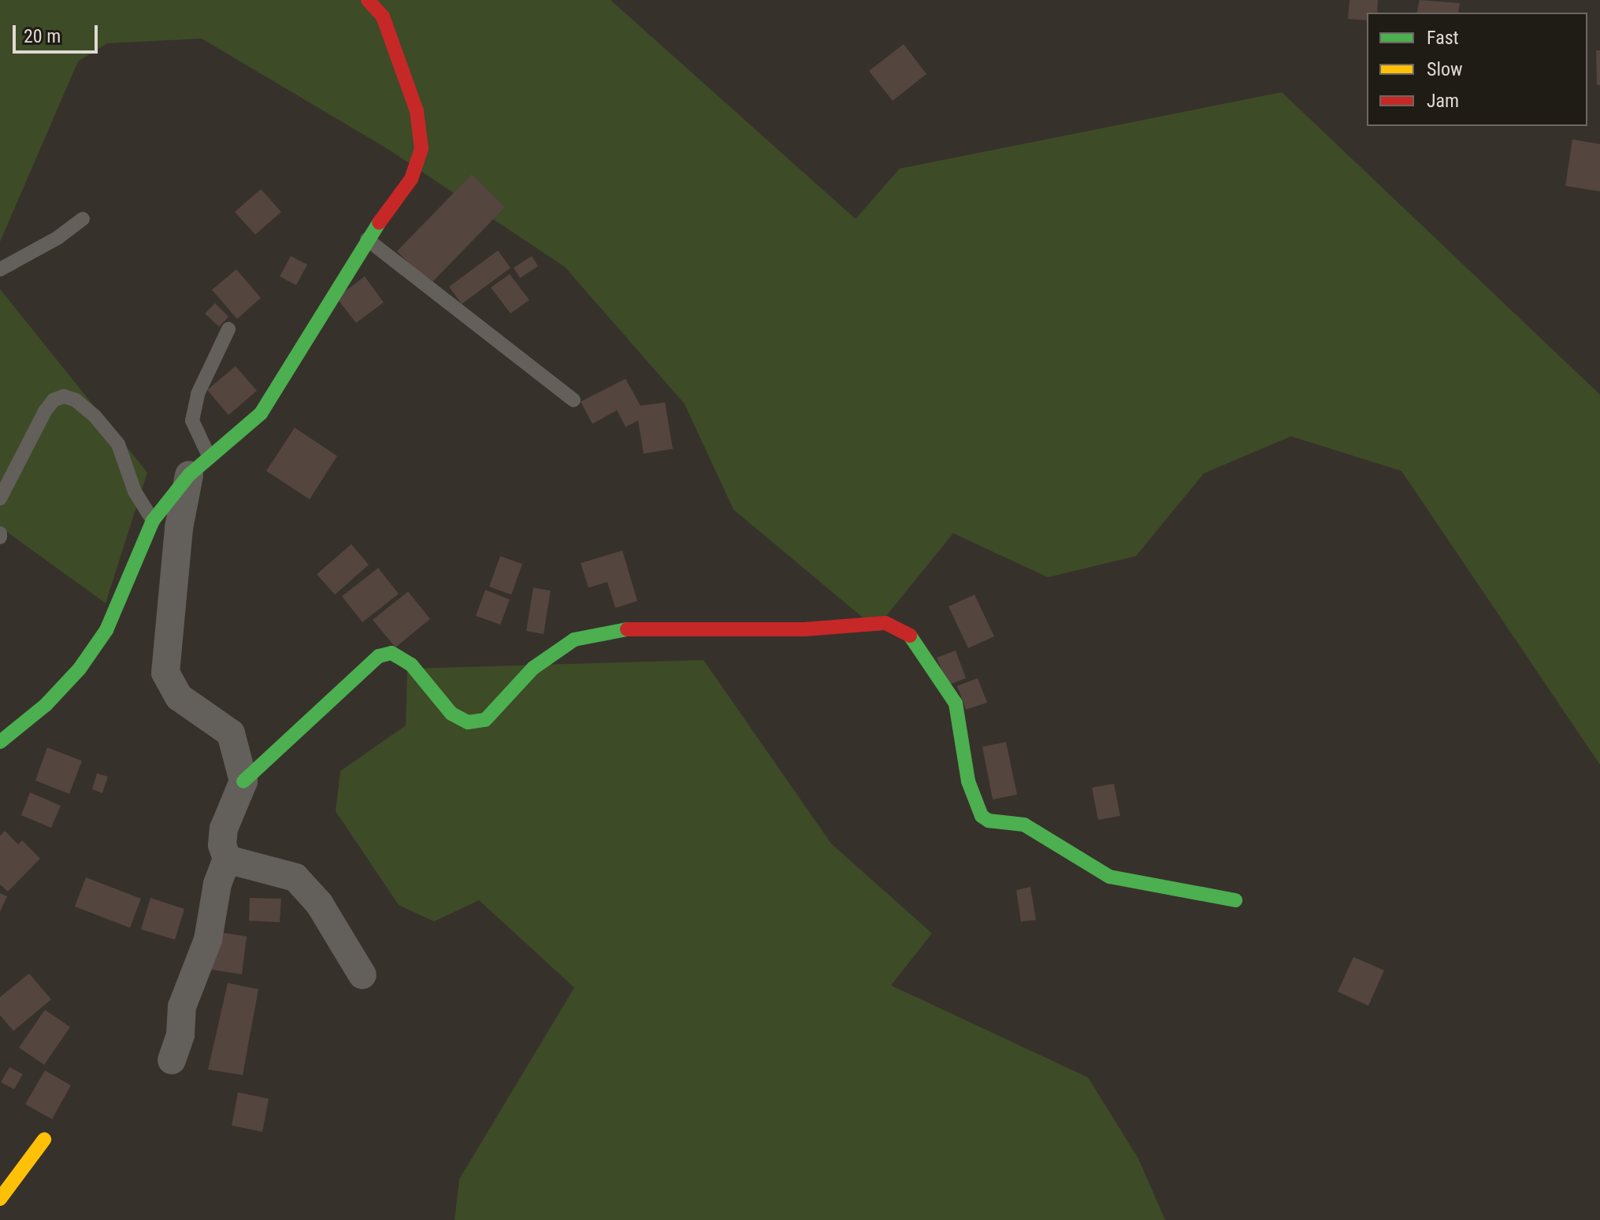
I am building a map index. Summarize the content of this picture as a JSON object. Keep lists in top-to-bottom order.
{
  "legend": ["Fast", "Slow", "Jam"],
  "scale_bar": "20 m"
}
